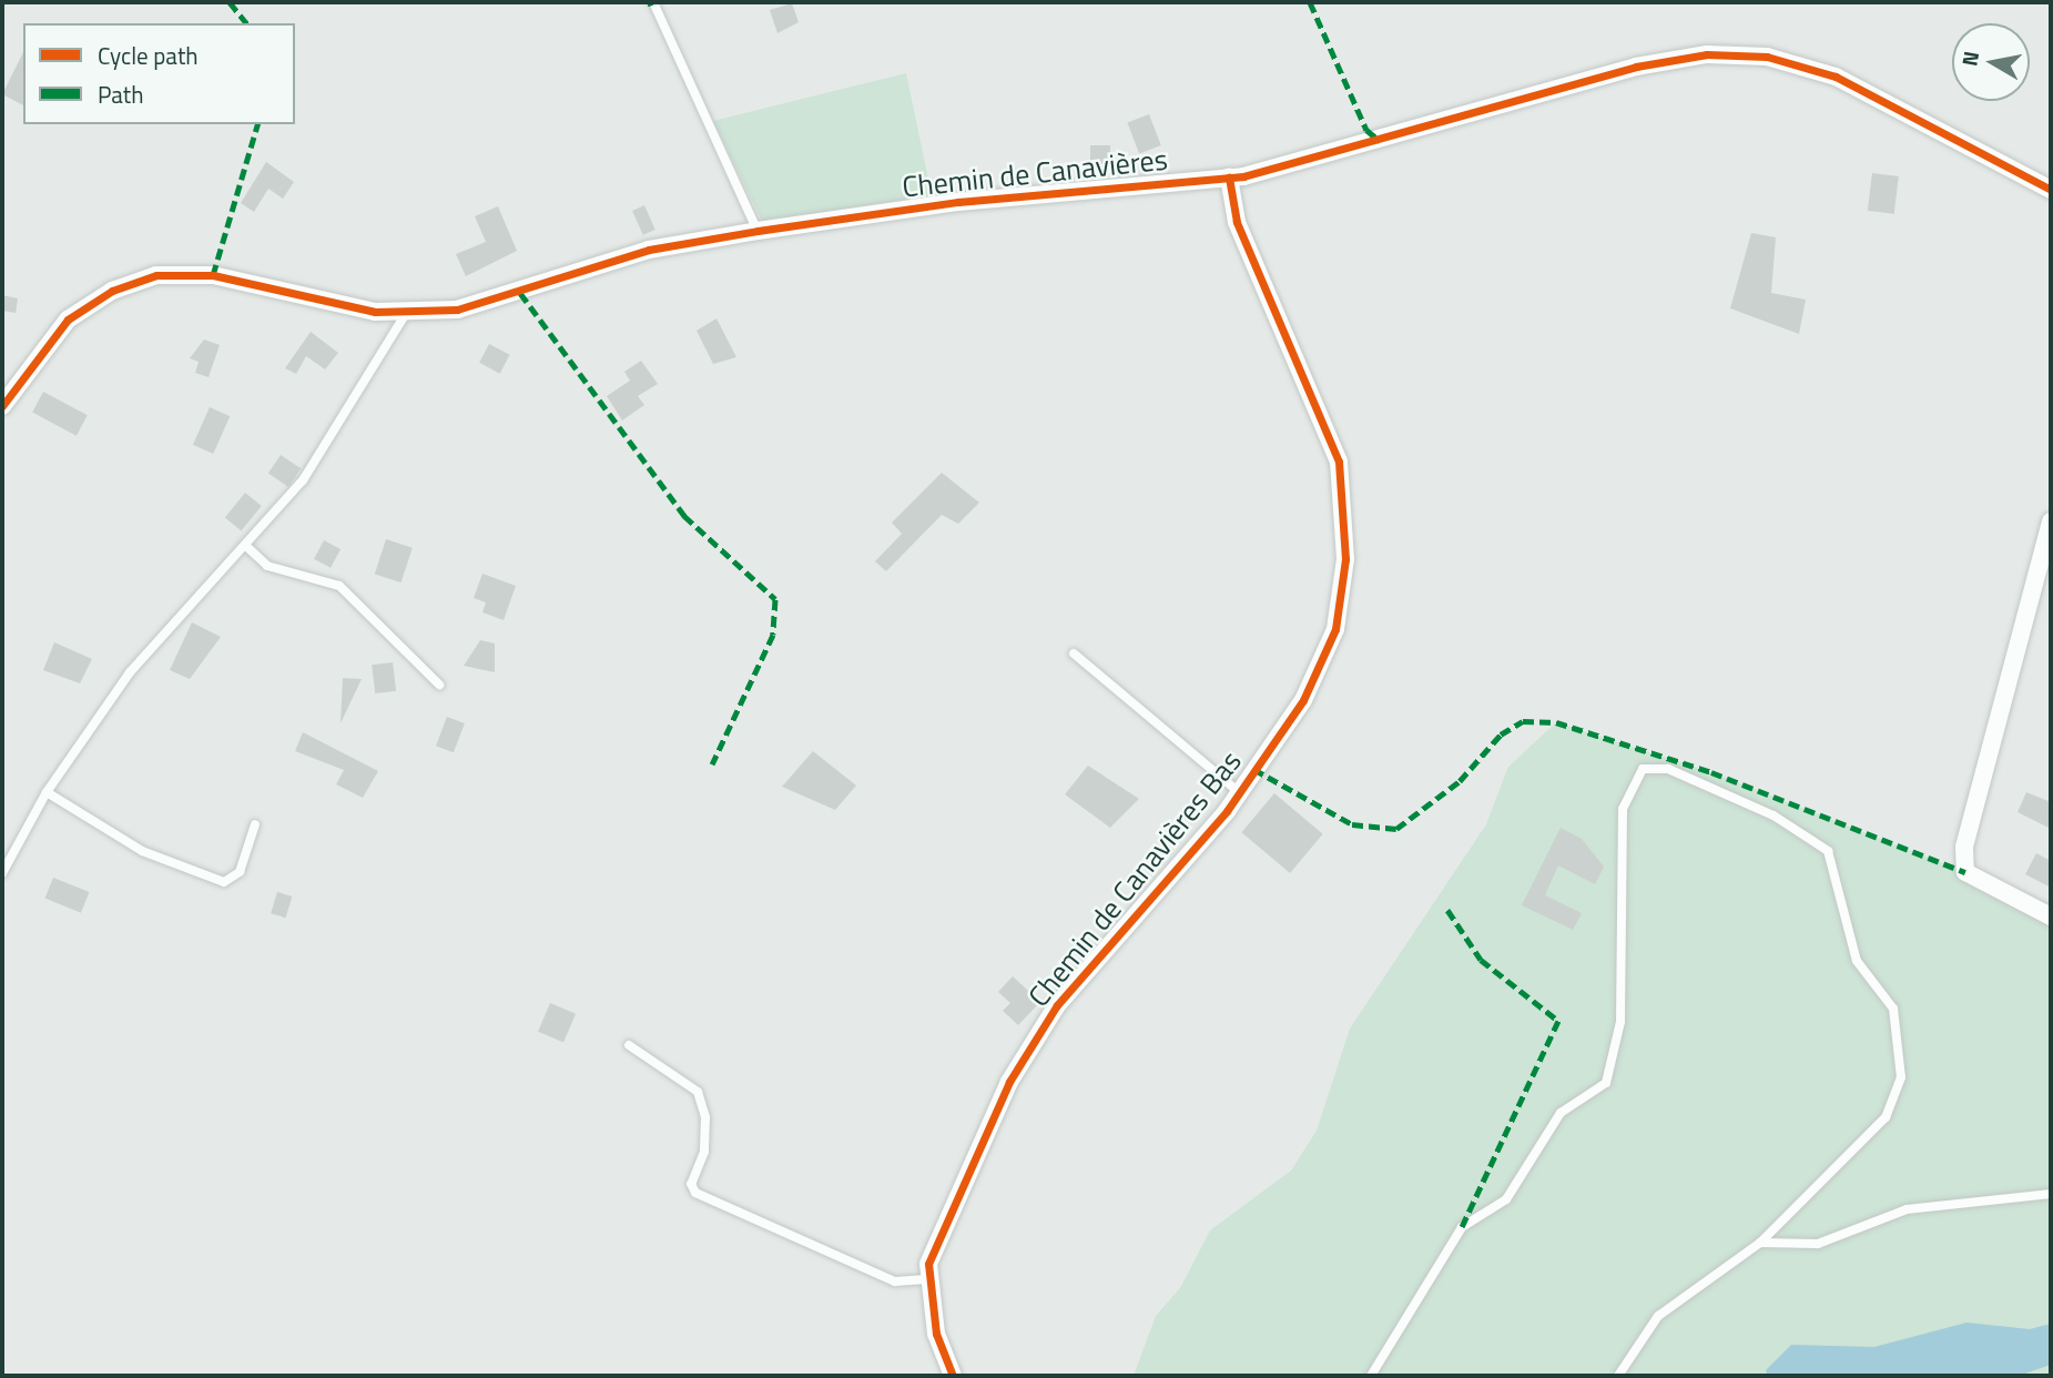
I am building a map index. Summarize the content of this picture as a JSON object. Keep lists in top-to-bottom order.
{
  "streets": {
    "street": ["Chemin de Canavières", "Chemin de Canavières Bas"]
  },
  "crossings": [
    ["Chemin de Canavières", "Chemin de Canavières Bas"]
  ],
  "legend": ["Cycle path", "Path"],
  "north": "left"
}
